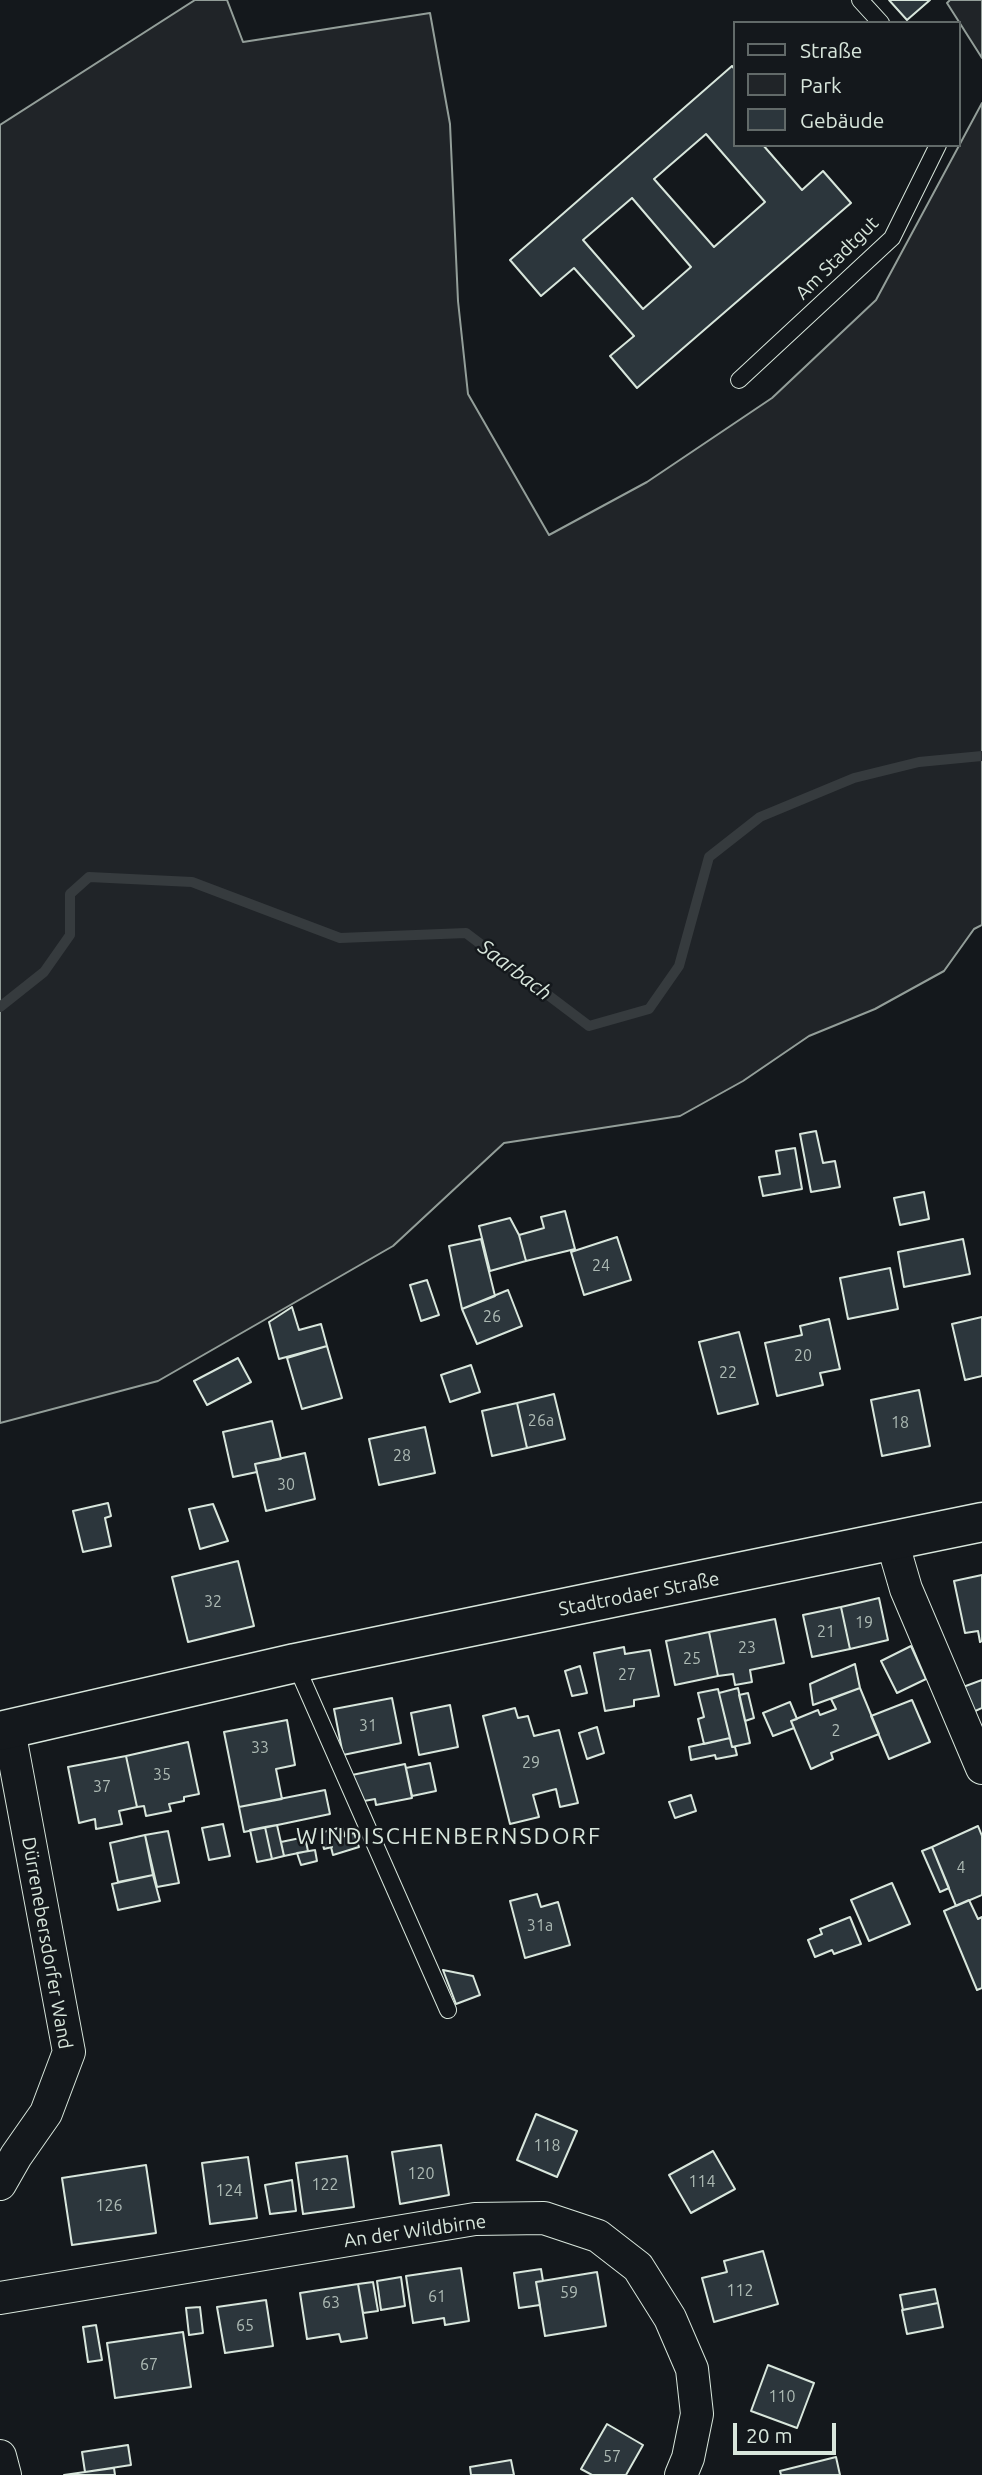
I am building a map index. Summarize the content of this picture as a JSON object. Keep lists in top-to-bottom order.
{
  "streets": {
    "main road": ["Stadtrodaer Straße"],
    "street": ["Dürrenebersdorfer Wand", "An der Wildbirne"],
    "lane": ["Am Stadtgut"]
  },
  "crossings": [
    ["Stadtrodaer Straße", "Dürrenebersdorfer Wand"]
  ],
  "districts": ["WINDISCHENBERNSDORF"],
  "water": ["Saarbach"],
  "house_numbers": [
    "24",
    "26",
    "20",
    "22",
    "26a",
    "18",
    "28",
    "30",
    "32",
    "19",
    "21",
    "23",
    "25",
    "27",
    "31",
    "2",
    "33",
    "29",
    "35",
    "37",
    "4",
    "31a",
    "118",
    "120",
    "114",
    "122",
    "124",
    "126",
    "112",
    "59",
    "61",
    "63",
    "65",
    "67",
    "110",
    "57"
  ],
  "legend": ["Straße", "Park", "Gebäude"],
  "scale_bar": "20 m"
}
